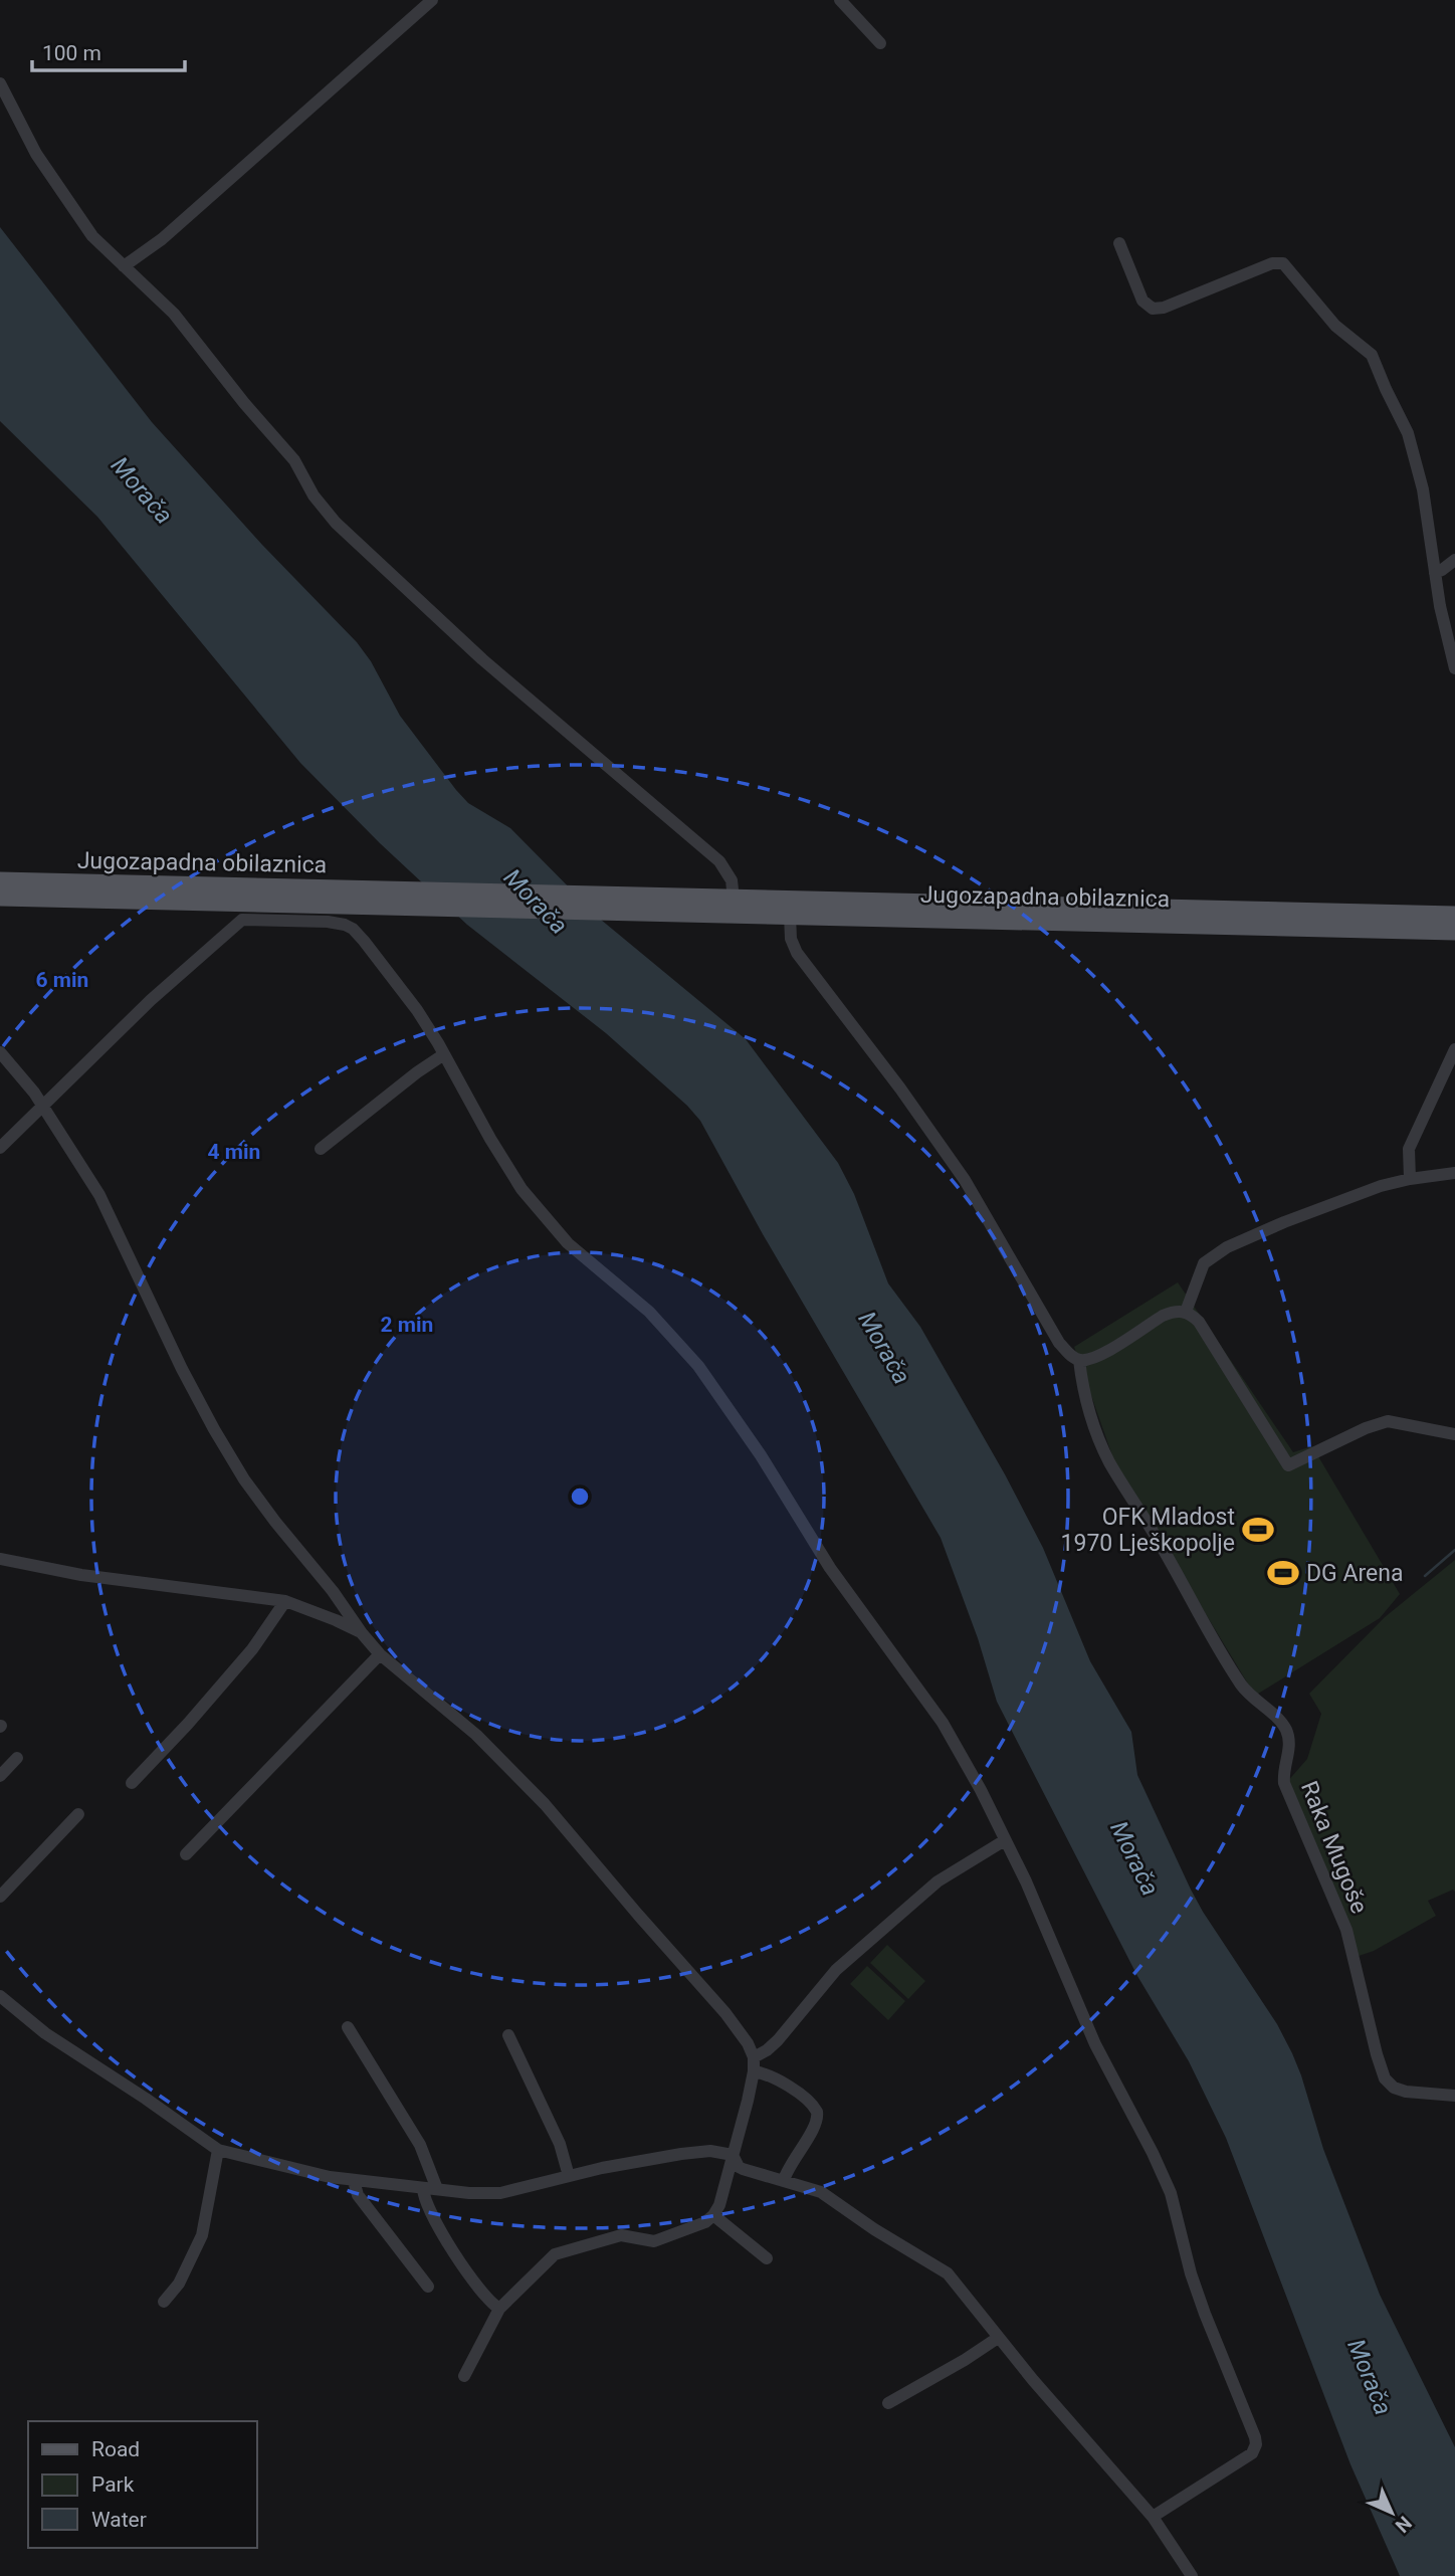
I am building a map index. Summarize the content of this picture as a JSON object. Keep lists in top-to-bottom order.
{
  "streets": {
    "main road": ["Jugozapadna obilaznica"],
    "street": ["Raka Mugoše"]
  },
  "water": ["Morača"],
  "places": {
    "sports": ["OFK Mladost 1970 Lješkopolje", "DG Arena"]
  },
  "legend": ["Road", "Park", "Water"],
  "scale_bar": "100 m",
  "north": "bottom right",
  "rings": ["6 min", "4 min", "2 min"]
}
